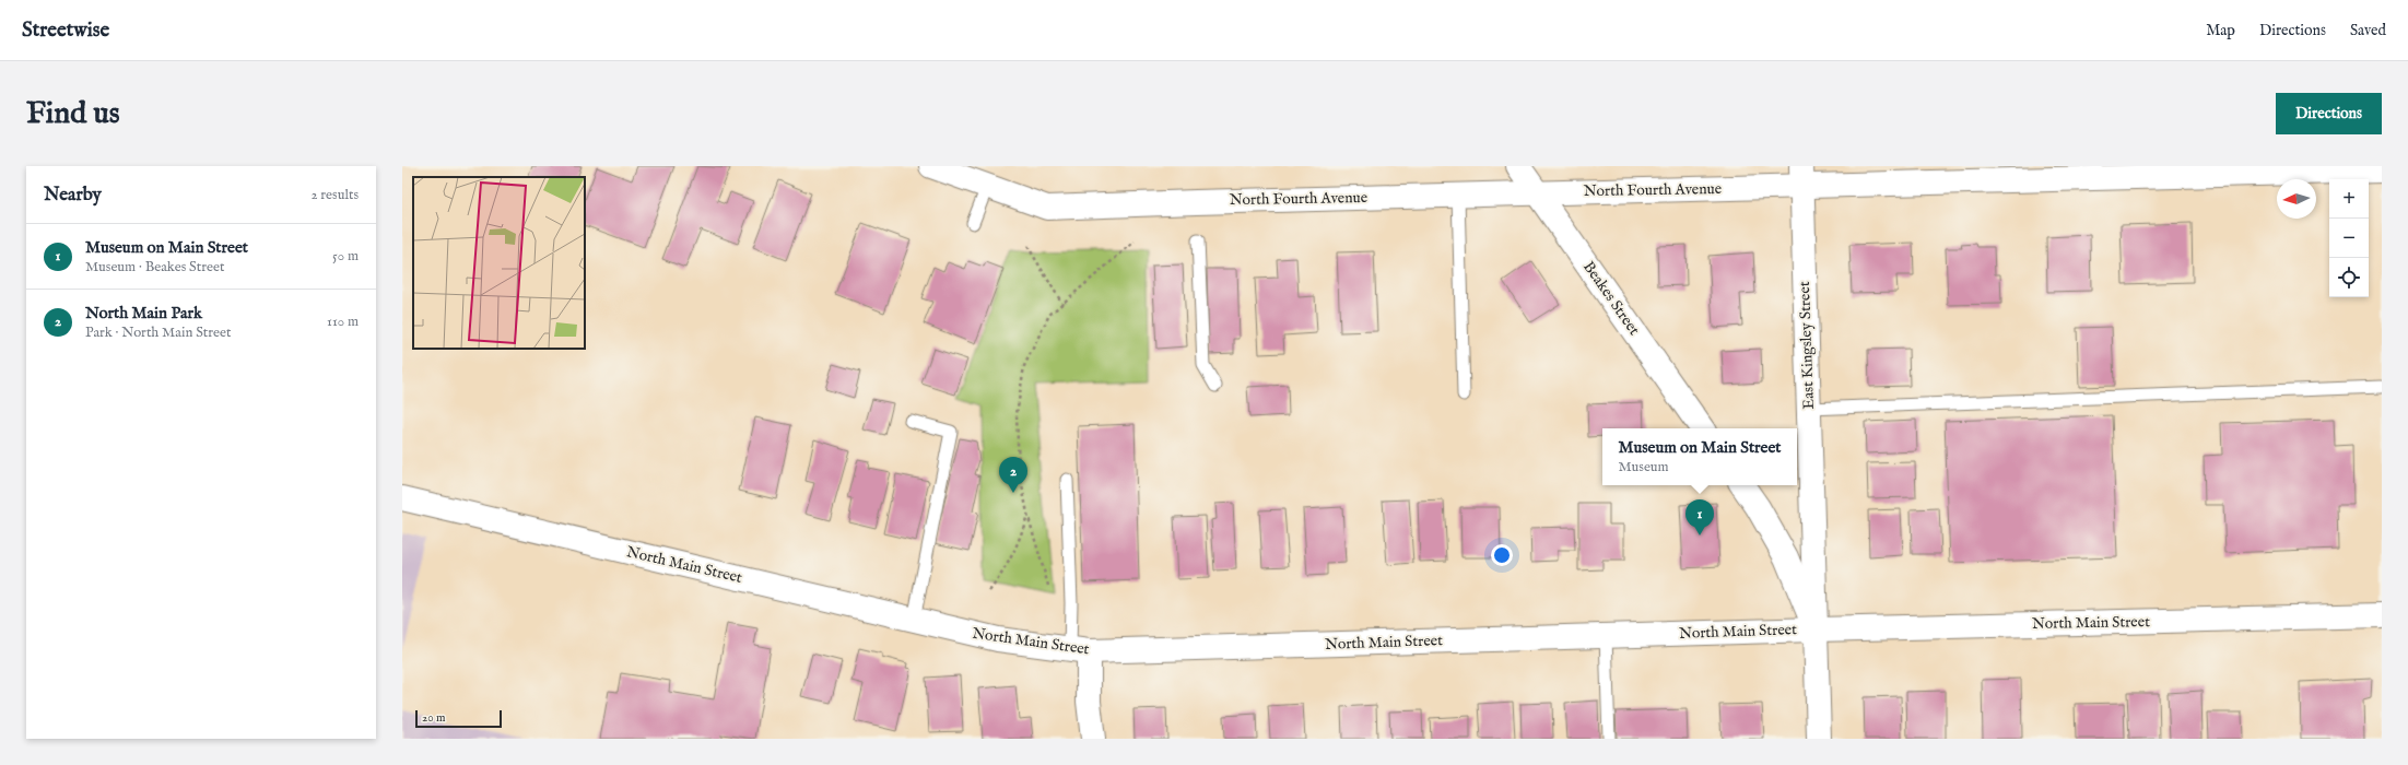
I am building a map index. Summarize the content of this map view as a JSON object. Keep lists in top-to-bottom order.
{
  "streets": {
    "main road": [
      "North Fourth Avenue",
      "Beakes Street",
      "East Kingsley Street",
      "North Main Street"
    ]
  },
  "crossings": [
    ["North Fourth Avenue", "Beakes Street"],
    ["North Fourth Avenue", "East Kingsley Street"],
    ["East Kingsley Street", "North Main Street"]
  ],
  "scale_bar": "20 m",
  "north": "left",
  "page": {
    "header": "Streetwise",
    "nav": ["Map", "Directions", "Saved"],
    "buttons": "Directions",
    "title": "Find us",
    "heading": ["Nearby", "2 results"],
    "map_buttons": ["+", "−"],
    "list": [
      {
        "mark": "1",
        "name": "Museum on Main Street",
        "note": "Museum · Beakes Street",
        "value": "50 m"
      },
      {
        "mark": "2",
        "name": "North Main Park",
        "note": "Park · North Main Street",
        "value": "110 m"
      }
    ],
    "popup": ["Museum on Main Street", "Museum"],
    "pins": ["2", "1"],
    "scale": "20 m"
  }
}
